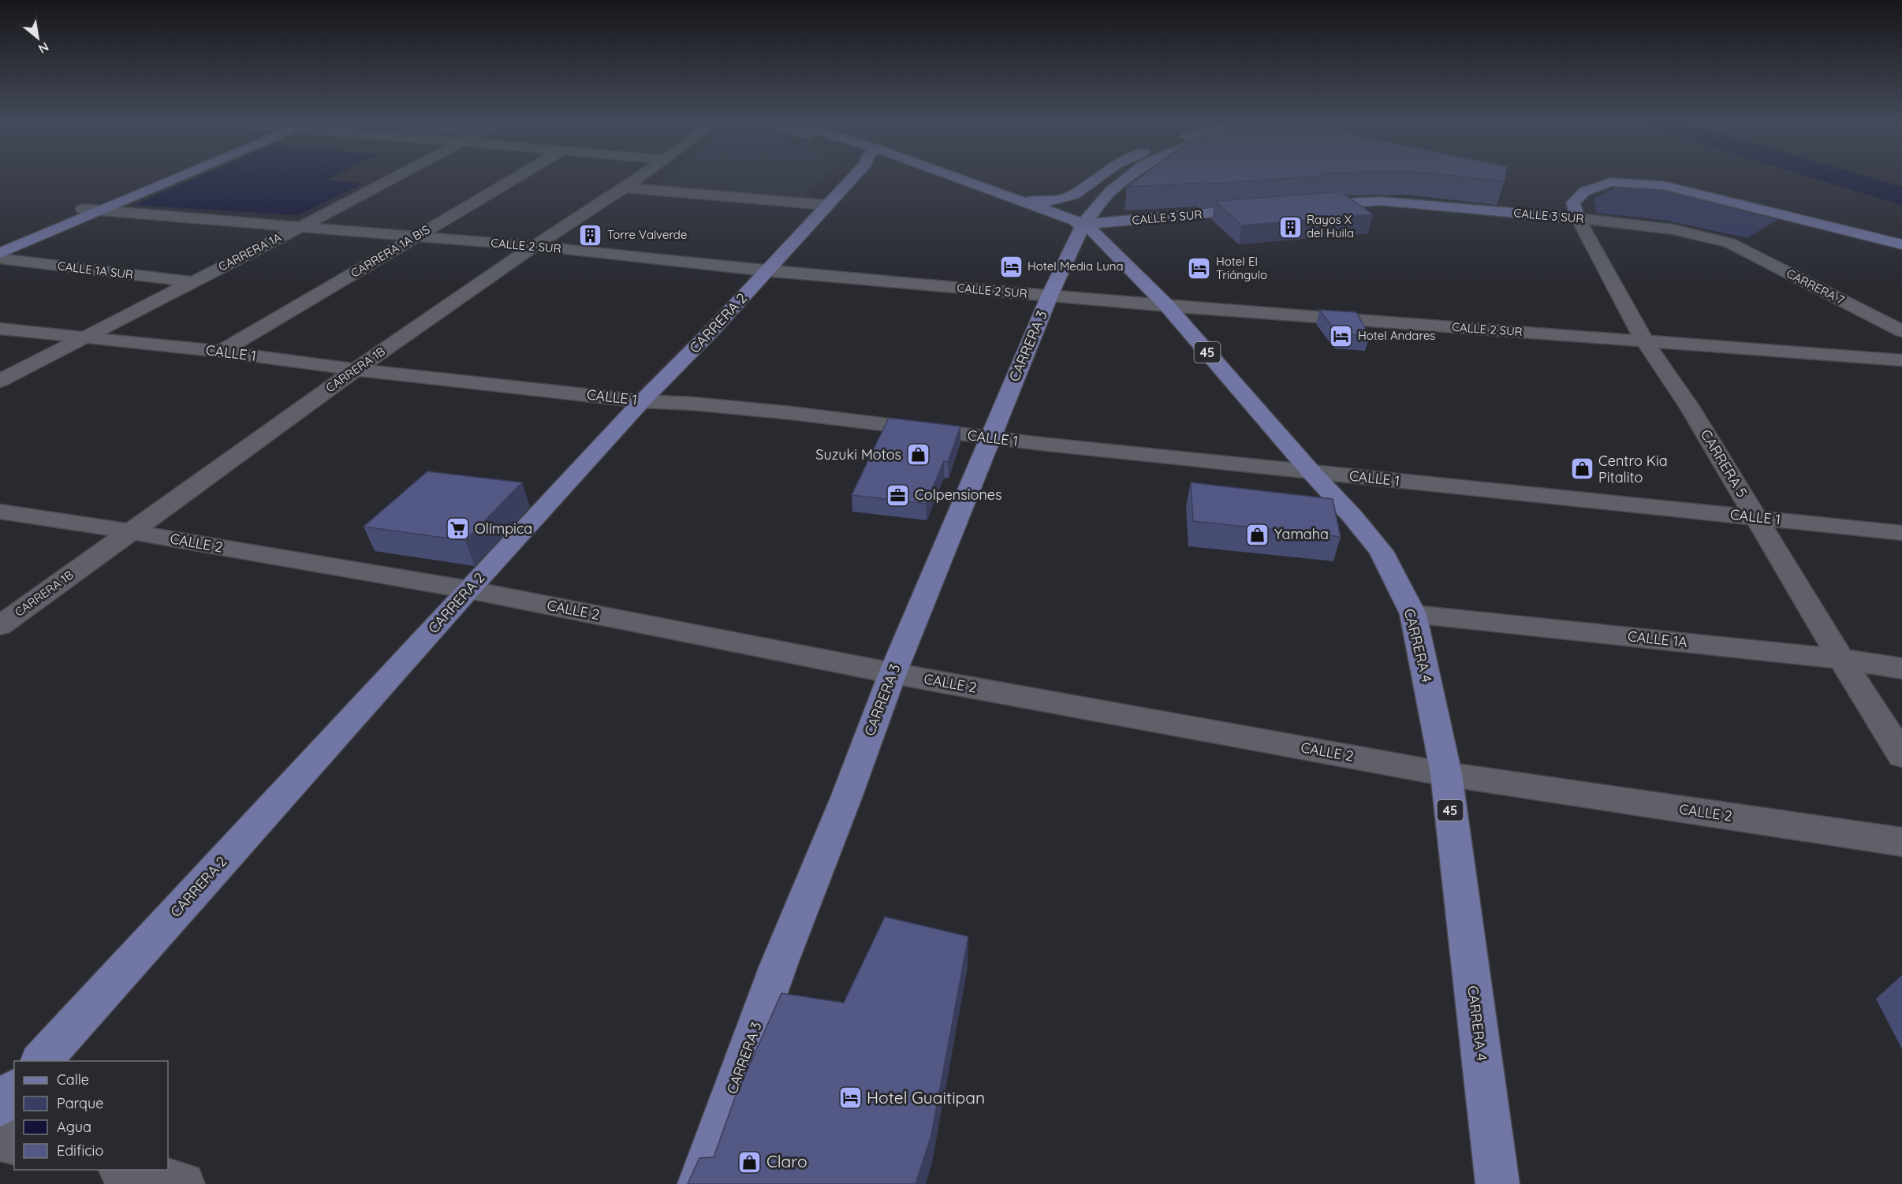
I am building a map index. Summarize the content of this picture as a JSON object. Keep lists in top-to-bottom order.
{
  "streets": {
    "main road": [
      "CALLE 3 SUR",
      "CARRERA 2",
      "CARRERA 3",
      "45",
      "CARRERA 4"
    ],
    "street": [
      "CALLE 2 SUR",
      "CARRERA 1A BIS",
      "CARRERA 1A",
      "CALLE 1A SUR",
      "CARRERA 7",
      "CALLE 1",
      "CARRERA 1B",
      "CARRERA 5",
      "CALLE 2",
      "CALLE 1A"
    ]
  },
  "crossings": [
    ["CALLE 3 SUR", "CARRERA 7"],
    ["CALLE 3 SUR", "CARRERA 3"],
    ["CALLE 3 SUR", "45"],
    ["CALLE 3 SUR", "CARRERA 5"],
    ["CALLE 3 SUR", "CARRERA 4"],
    ["CALLE 2 SUR", "CARRERA 1A BIS"],
    ["CALLE 2 SUR", "CARRERA 1A"],
    ["CALLE 2 SUR", "CARRERA 2"],
    ["CALLE 2 SUR", "CARRERA 3"],
    ["CALLE 2 SUR", "CARRERA 1B"],
    ["CALLE 2 SUR", "CARRERA 5"],
    ["CALLE 2 SUR", "CARRERA 4"],
    ["CARRERA 1A BIS", "CALLE 1"],
    ["CARRERA 1A", "CALLE 1A SUR"],
    ["CARRERA 1A", "CALLE 1"],
    ["CARRERA 2", "CALLE 1"],
    ["CARRERA 2", "CALLE 2"],
    ["CARRERA 3", "45"],
    ["CARRERA 3", "CALLE 1"],
    ["CARRERA 3", "CALLE 2"],
    ["CARRERA 3", "CARRERA 4"],
    ["45", "CARRERA 4"],
    ["CALLE 1", "CARRERA 1B"],
    ["CALLE 1", "CARRERA 5"],
    ["CALLE 1", "CARRERA 4"],
    ["CARRERA 1B", "CALLE 2"],
    ["CARRERA 5", "CALLE 1A"],
    ["CALLE 2", "CARRERA 4"],
    ["CALLE 1A", "CARRERA 4"]
  ],
  "places": {
    "building": ["Rayos X del Huila", "Torre Valverde"],
    "hotel": [
      "Hotel Media Luna",
      "Hotel El Triángulo",
      "Hotel Andares",
      "Hotel Guaitipan"
    ],
    "shop": [
      "Suzuki Motos",
      "Centro Kia Pitalito",
      "Yamaha",
      "Claro"
    ],
    "office": ["Colpensiones"],
    "supermarket": ["Olímpica"]
  },
  "legend": [
    "Calle",
    "Parque",
    "Agua",
    "Edificio"
  ],
  "north": "bottom right"
}
